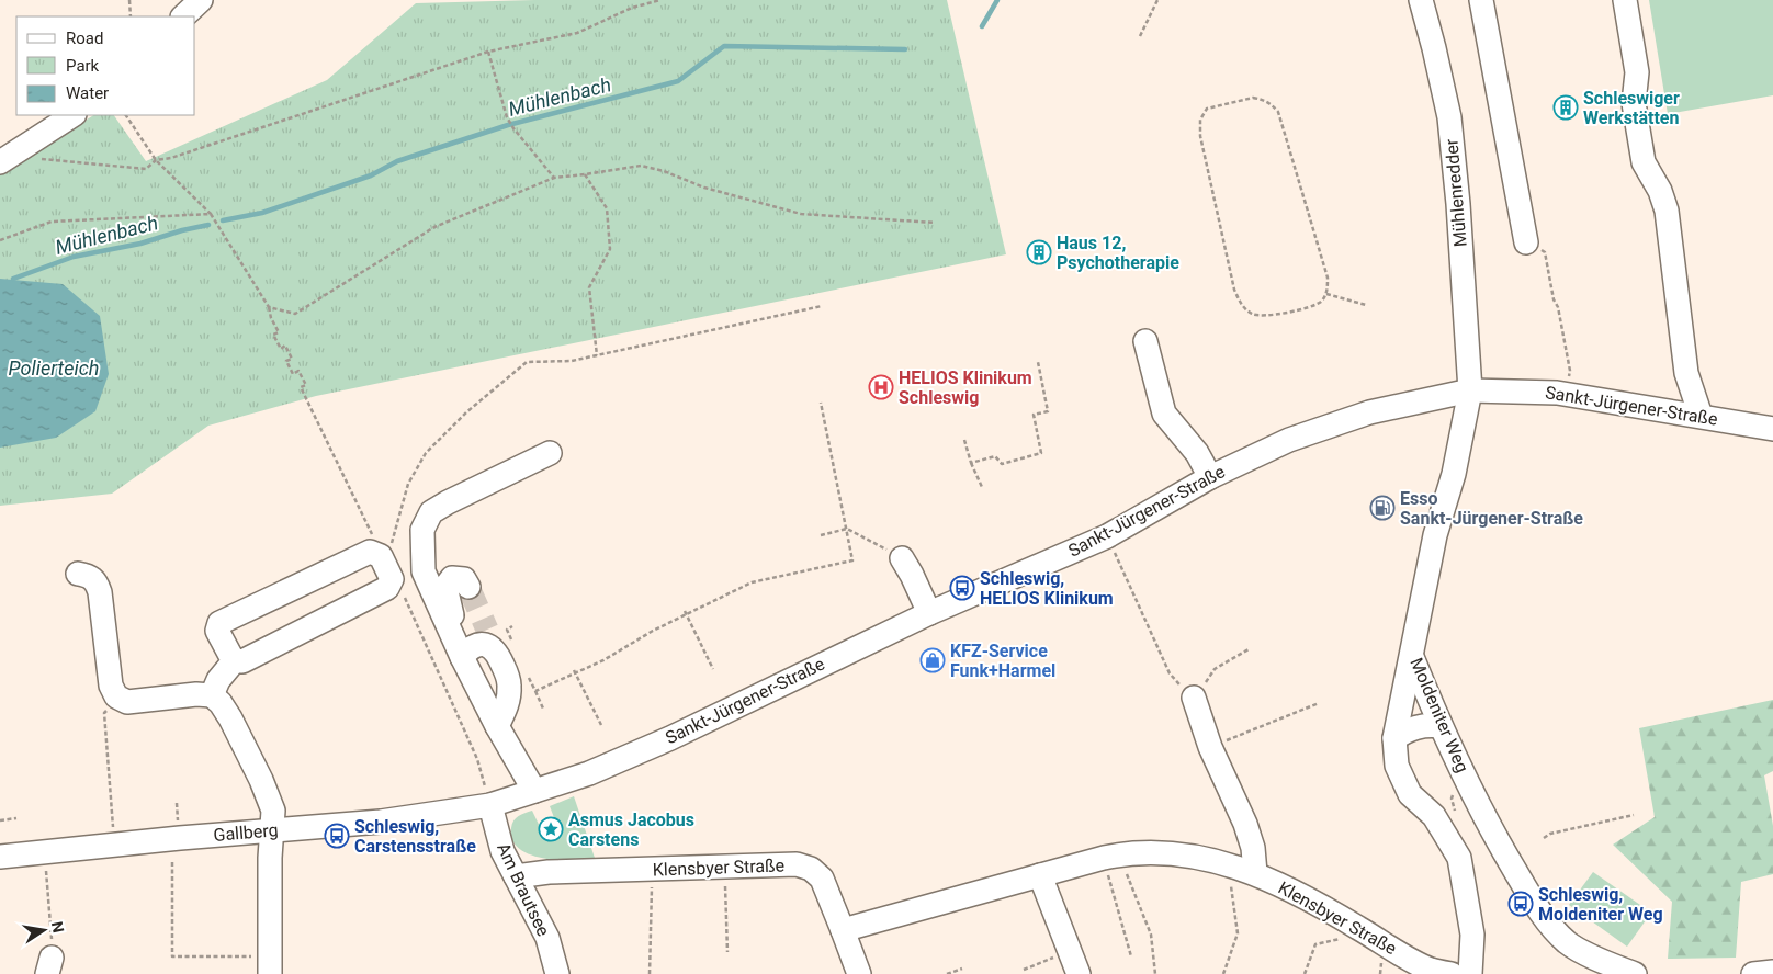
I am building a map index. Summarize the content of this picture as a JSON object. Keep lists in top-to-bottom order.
{
  "streets": {
    "street": [
      "Mühlenredder",
      "Sankt-Jürgener-Straße",
      "Moldeniter Weg",
      "Gallberg",
      "Klensbyer Straße",
      "Am Brautsee"
    ]
  },
  "crossings": [
    ["Mühlenredder", "Sankt-Jürgener-Straße"],
    ["Mühlenredder", "Moldeniter Weg"],
    ["Sankt-Jürgener-Straße", "Moldeniter Weg"],
    ["Sankt-Jürgener-Straße", "Gallberg"],
    ["Sankt-Jürgener-Straße", "Am Brautsee"],
    ["Gallberg", "Am Brautsee"],
    ["Klensbyer Straße", "Am Brautsee"]
  ],
  "water": ["Mühlenbach", "Polierteich"],
  "places": {
    "building": ["Schleswiger Werkstätten", "Haus 12, Psychotherapie"],
    "hospital": ["HELIOS Klinikum Schleswig"],
    "fuel station": ["Esso Sankt-Jürgener-Straße"],
    "bus stop": ["Schleswig, HELIOS Klinikum", "Schleswig, Carstensstraße", "Schleswig, Moldeniter Weg"],
    "shop": ["KFZ-Service Funk+Harmel"],
    "place": ["Asmus Jacobus Carstens"]
  },
  "legend": ["Road", "Park", "Water"],
  "north": "right"
}
